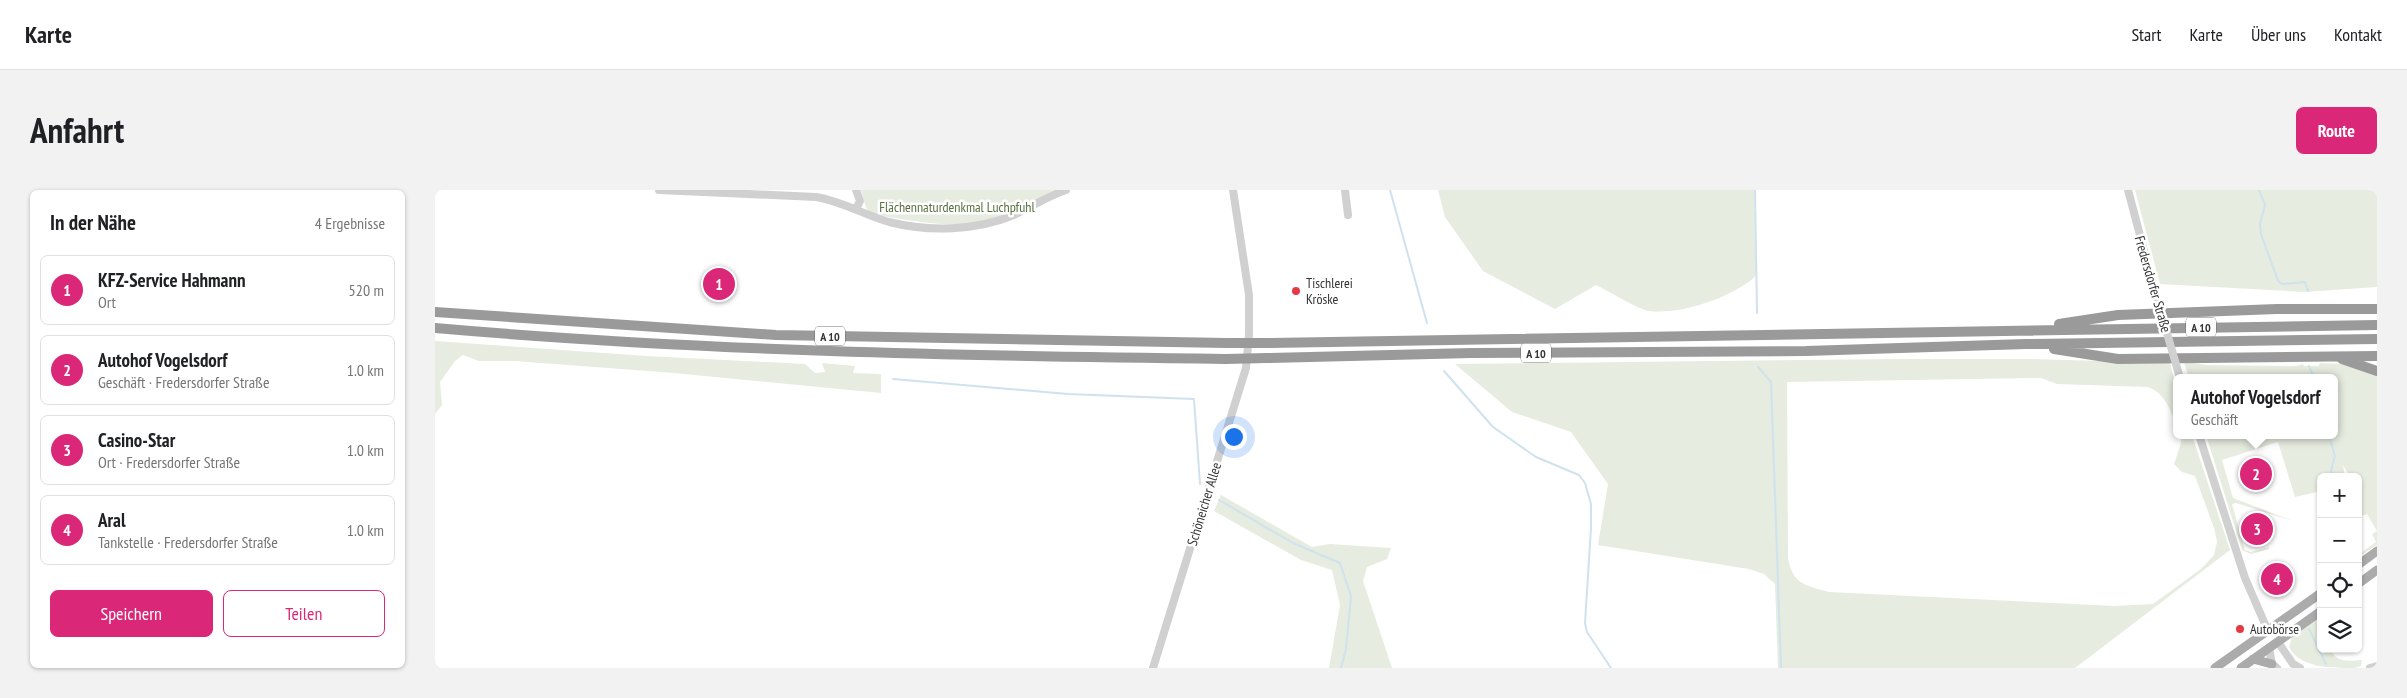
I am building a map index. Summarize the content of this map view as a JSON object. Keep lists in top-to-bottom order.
{
  "streets": {
    "highway": ["A 10"],
    "street": ["Fredersdorfer Straße", "Schöneicher Allee"]
  },
  "parks": ["Flächennaturdenkmal Luchpfuhl"],
  "places": ["Tischlerei Kröske", "Autobörse"],
  "page": {
    "header": "Karte",
    "nav": [
      "Start",
      "Karte",
      "Über uns",
      "Kontakt"
    ],
    "title": "Anfahrt",
    "buttons": [
      "Route",
      ["Speichern", "Teilen"]
    ],
    "heading": ["In der Nähe", "4 Ergebnisse"],
    "list": [
      {
        "mark": "1",
        "name": "KFZ-Service Hahmann",
        "note": "Ort",
        "value": "520 m"
      },
      {
        "mark": "2",
        "name": "Autohof Vogelsdorf",
        "note": "Geschäft · Fredersdorfer Straße",
        "value": "1.0 km"
      },
      {
        "mark": "3",
        "name": "Casino-Star",
        "note": "Ort · Fredersdorfer Straße",
        "value": "1.0 km"
      },
      {
        "mark": "4",
        "name": "Aral",
        "note": "Tankstelle · Fredersdorfer Straße",
        "value": "1.0 km"
      }
    ],
    "pins": [
      "1",
      "2",
      "3",
      "4"
    ],
    "popup": ["Autohof Vogelsdorf", "Geschäft"],
    "map_buttons": ["+", "−"]
  }
}
